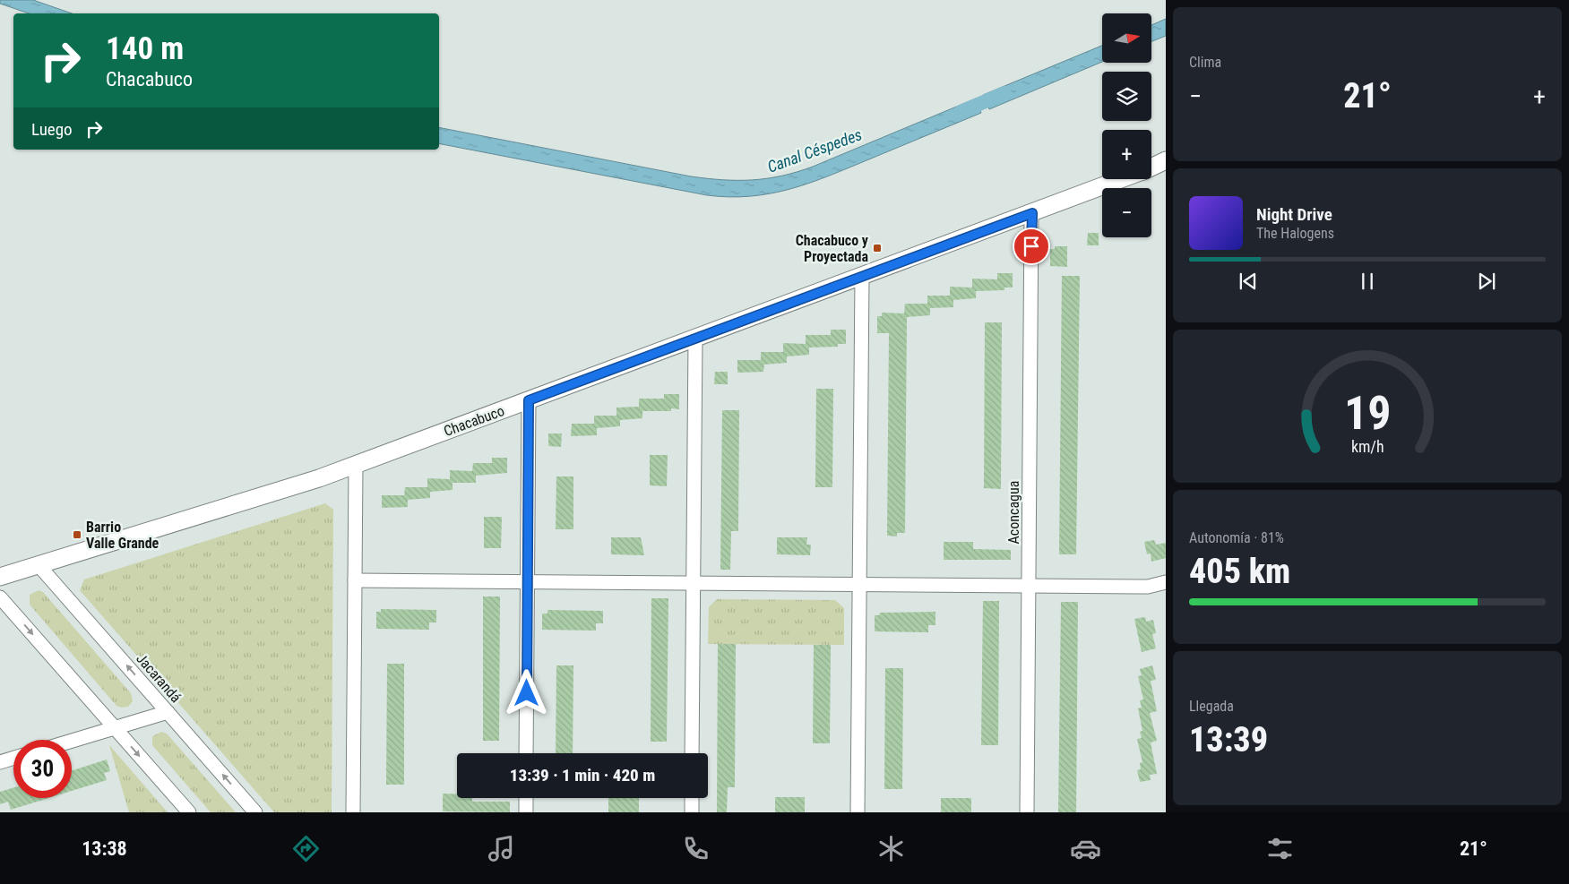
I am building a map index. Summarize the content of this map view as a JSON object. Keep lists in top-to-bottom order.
{
  "streets": {
    "street": ["Chacabuco", "Aconcagua", "Jacarandá"]
  },
  "crossings": [
    ["Chacabuco", "Aconcagua"],
    ["Chacabuco", "Jacarandá"]
  ],
  "water": ["Canal Céspedes"],
  "places": {
    "transit": ["Chacabuco y Proyectada", "Barrio Valle Grande"]
  },
  "north": "right",
  "page": {
    "tile": [
      "Clima",
      ["Autonomía · 81%", "405 km"],
      ["Llegada", "13:39"]
    ],
    "map_buttons": ["+", "−"],
    "turn": ["140 m", "Chacabuco"],
    "heat": ["−", "21°", "+"],
    "then": "Luego",
    "song": ["Night Drive", "The Halogens"],
    "limit": "30",
    "trip": "13:39 · 1 min · 420 m",
    "tabs": ["13:38", "21°"],
    "gauge": ["19", "km/h"]
  }
}
